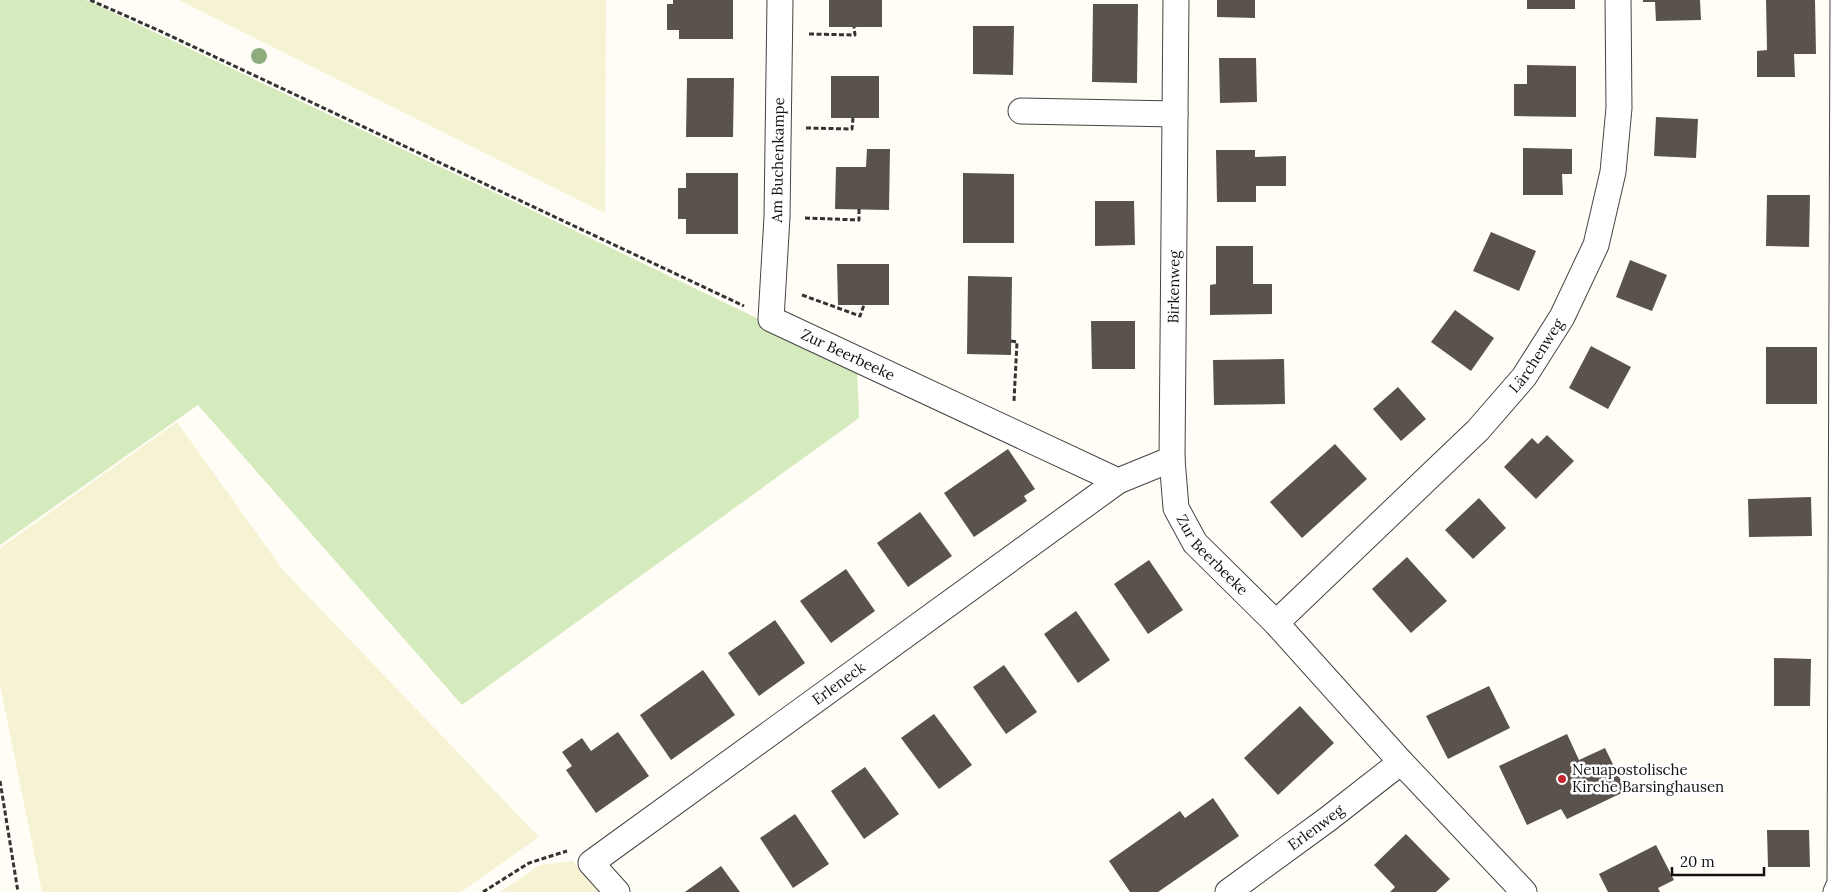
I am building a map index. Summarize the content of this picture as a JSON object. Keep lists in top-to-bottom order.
{
  "streets": {
    "street": [
      "Am Buchenkampe",
      "Birkenweg",
      "Zur Beerbeeke",
      "Lärchenweg",
      "Erleneck",
      "Erlenweg"
    ]
  },
  "crossings": [
    ["Am Buchenkampe", "Zur Beerbeeke"],
    ["Birkenweg", "Zur Beerbeeke"],
    ["Zur Beerbeeke", "Lärchenweg"],
    ["Zur Beerbeeke", "Erleneck"],
    ["Zur Beerbeeke", "Erlenweg"]
  ],
  "places": ["Neuapostolische Kirche Barsinghausen"],
  "scale_bar": "20 m"
}
